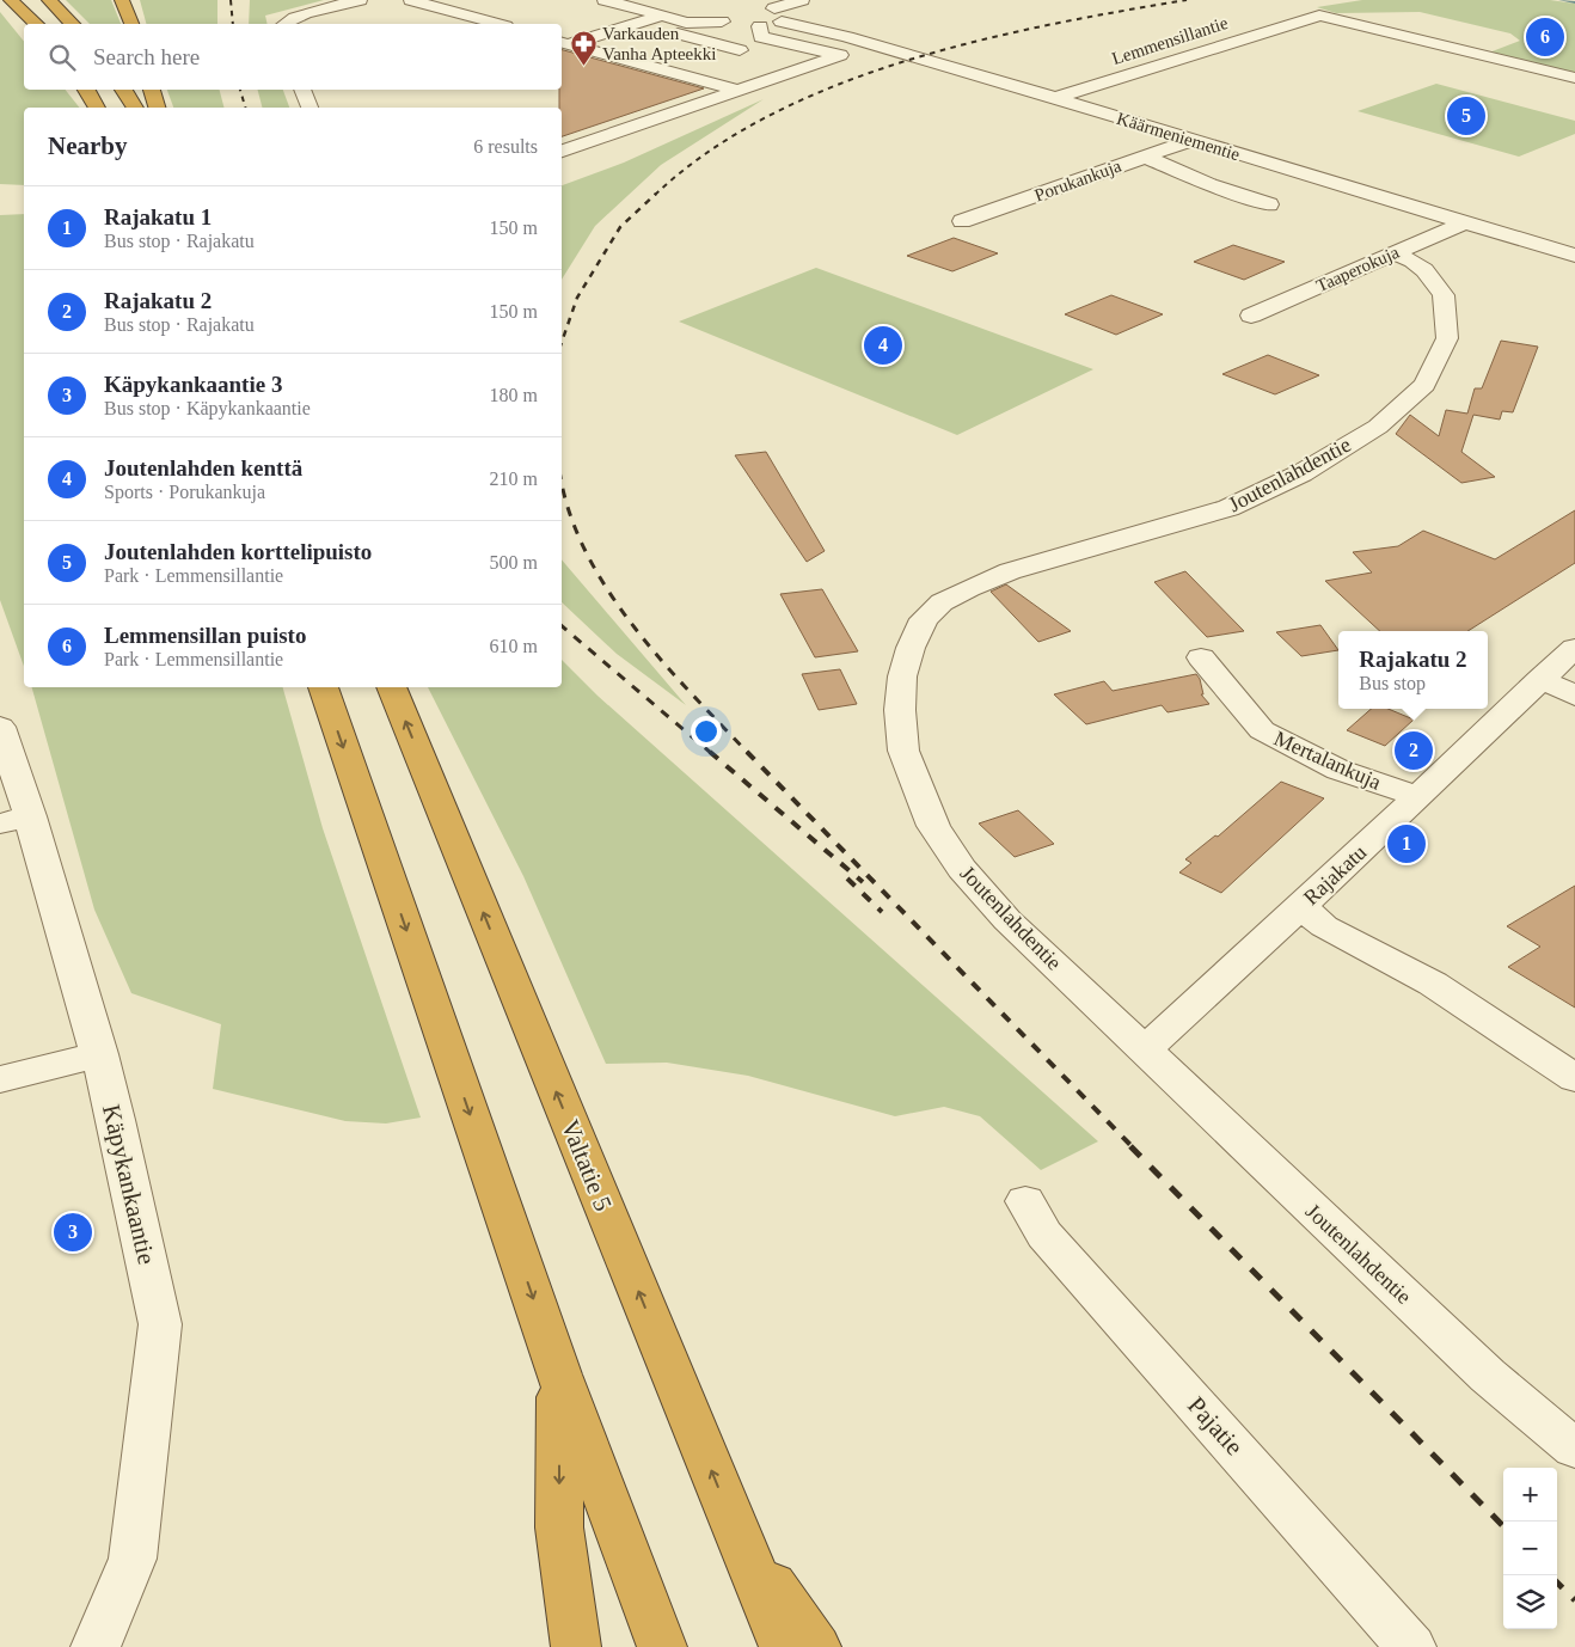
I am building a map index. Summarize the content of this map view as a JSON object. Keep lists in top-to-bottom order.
{
  "streets": {
    "highway": ["Valtatie 5"],
    "street": [
      "Lemmensillantie",
      "Käärmeniementie",
      "Porukankuja",
      "Taaperokuja",
      "Joutenlahdentie",
      "Mertalankuja",
      "Rajakatu",
      "Käpykankaantie",
      "Pajatie"
    ]
  },
  "crossings": [
    ["Lemmensillantie", "Käärmeniementie"],
    ["Käärmeniementie", "Porukankuja"],
    ["Käärmeniementie", "Taaperokuja"],
    ["Taaperokuja", "Joutenlahdentie"],
    ["Joutenlahdentie", "Rajakatu"],
    ["Mertalankuja", "Rajakatu"]
  ],
  "places": {
    "pharmacy": ["Varkauden Vanha Apteekki"]
  },
  "page": {
    "pins": [
      "6",
      "5",
      "4",
      "2",
      "1",
      "3"
    ],
    "search": "Search here",
    "heading": ["Nearby", "6 results"],
    "list": [
      {
        "mark": "1",
        "name": "Rajakatu 1",
        "note": "Bus stop · Rajakatu",
        "value": "150 m"
      },
      {
        "mark": "2",
        "name": "Rajakatu 2",
        "note": "Bus stop · Rajakatu",
        "value": "150 m"
      },
      {
        "mark": "3",
        "name": "Käpykankaantie 3",
        "note": "Bus stop · Käpykankaantie",
        "value": "180 m"
      },
      {
        "mark": "4",
        "name": "Joutenlahden kenttä",
        "note": "Sports · Porukankuja",
        "value": "210 m"
      },
      {
        "mark": "5",
        "name": "Joutenlahden korttelipuisto",
        "note": "Park · Lemmensillantie",
        "value": "500 m"
      },
      {
        "mark": "6",
        "name": "Lemmensillan puisto",
        "note": "Park · Lemmensillantie",
        "value": "610 m"
      }
    ],
    "popup": ["Rajakatu 2", "Bus stop"],
    "map_buttons": ["+", "−"]
  }
}
